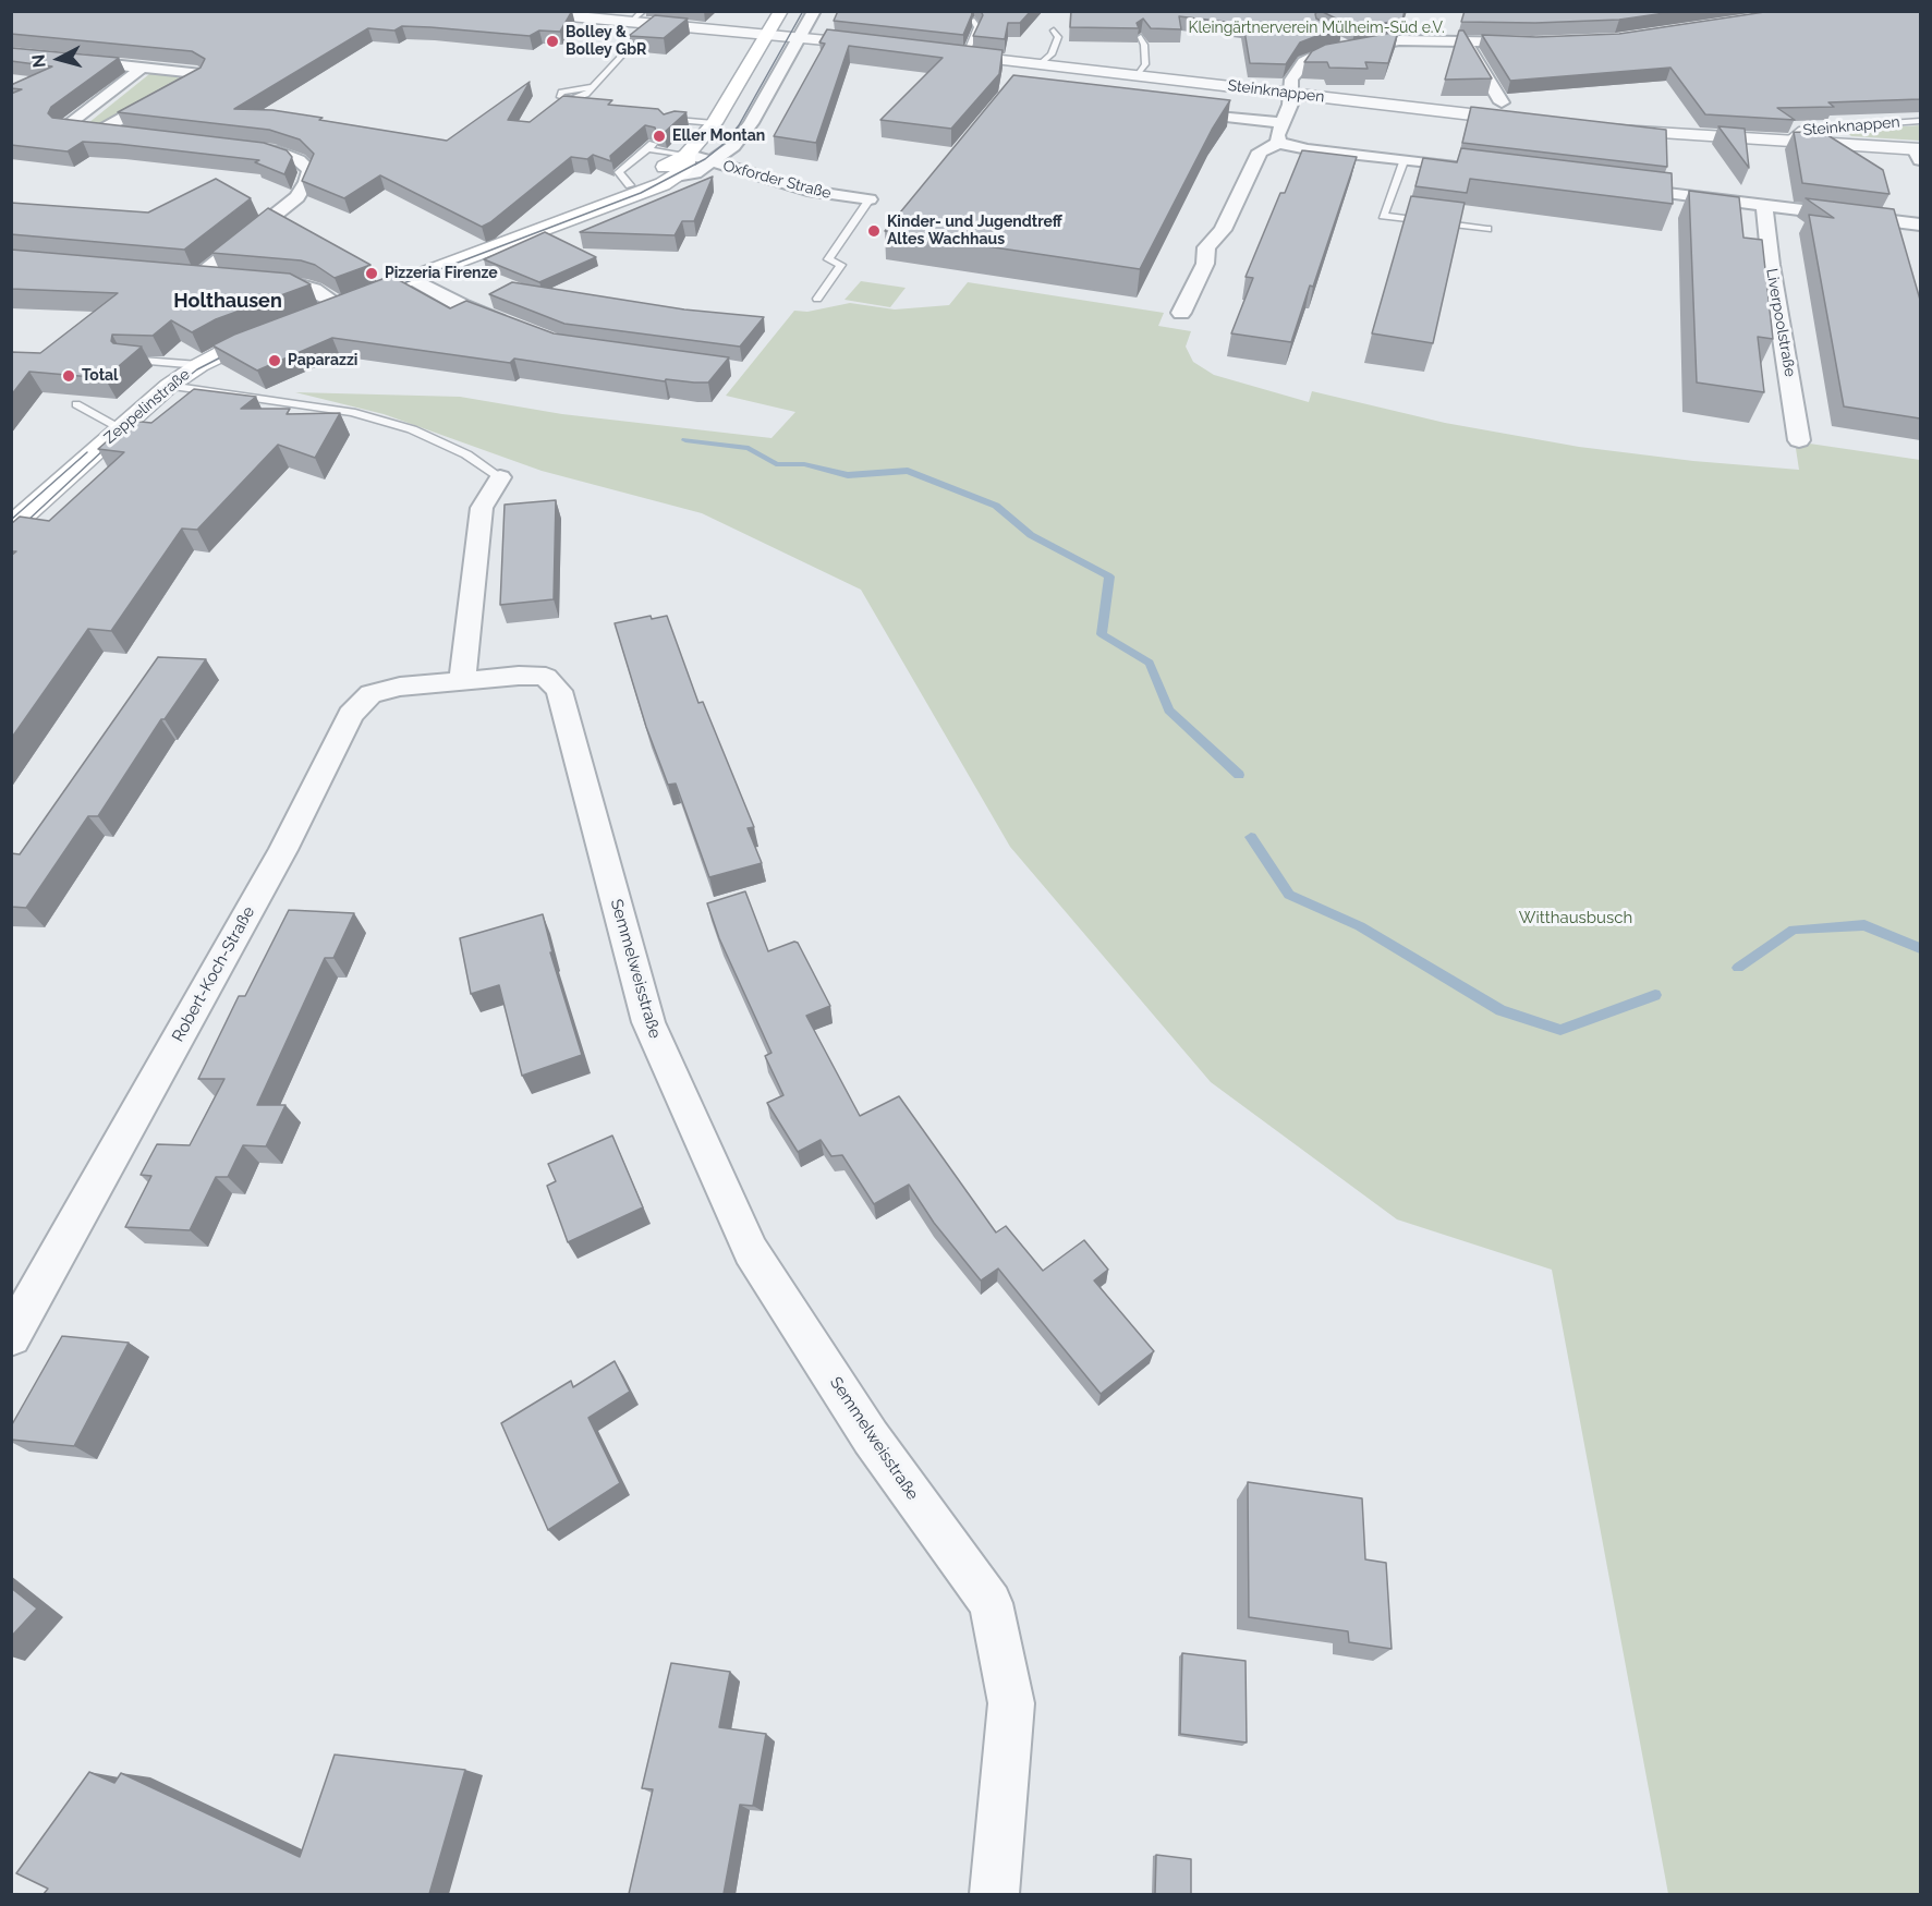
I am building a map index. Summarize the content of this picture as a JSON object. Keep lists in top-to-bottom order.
{
  "streets": {
    "main road": ["Zeppelinstraße"],
    "street": [
      "Steinknappen",
      "Oxforder Straße",
      "Liverpoolstraße",
      "Semmelweisstraße",
      "Robert-Koch-Straße"
    ]
  },
  "crossings": [
    ["Semmelweisstraße", "Robert-Koch-Straße"]
  ],
  "districts": ["Holthausen"],
  "parks": ["Kleingärtnerverein Mülheim-Süd e.V.", "Witthausbusch"],
  "places": [
    "Bolley & Bolley GbR",
    "Eller Montan",
    "Kinder- und Jugendtreff Altes Wachhaus",
    "Pizzeria Firenze",
    "Paparazzi",
    "Total"
  ],
  "north": "left"
}
